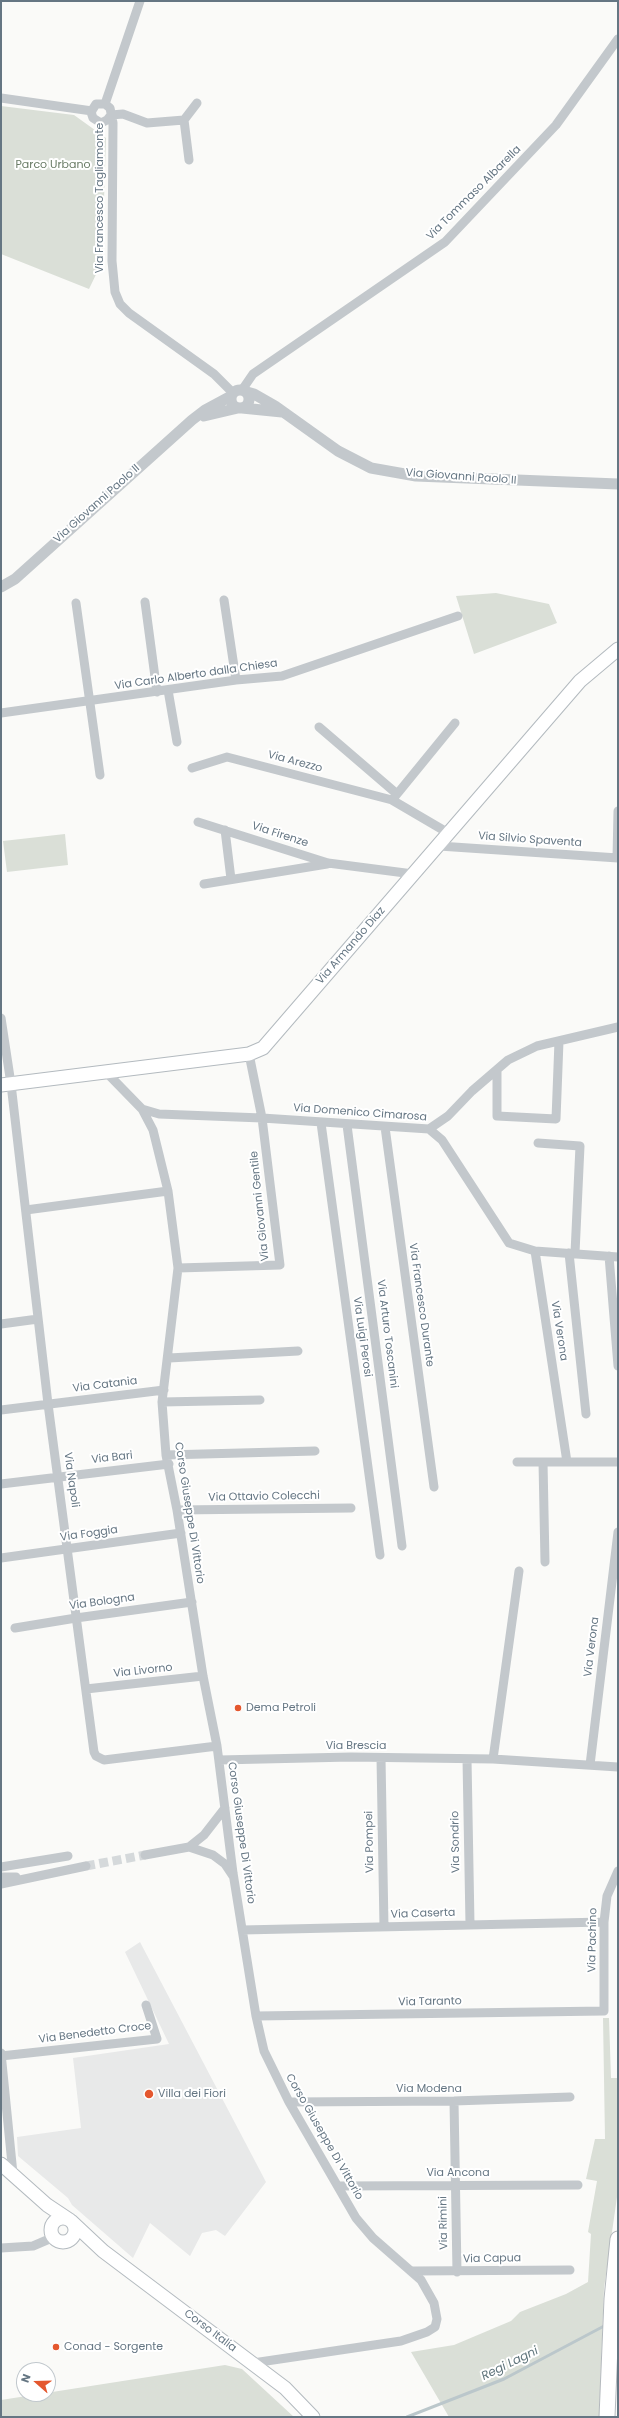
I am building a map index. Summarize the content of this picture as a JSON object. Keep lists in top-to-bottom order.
{
  "streets": {
    "main road": ["Via Armando Diaz", "Corso Italia"],
    "street": [
      "Via Tommaso Albarella",
      "Via Francesco Tagliamonte",
      "Via Giovanni Paolo II",
      "Via Carlo Alberto dalla Chiesa",
      "Via Arezzo",
      "Via Firenze",
      "Via Silvio Spaventa",
      "Via Domenico Cimarosa",
      "Via Giovanni Gentile",
      "Via Francesco Durante",
      "Via Verona",
      "Via Arturo Toscanini",
      "Via Luigi Perosi",
      "Via Catania",
      "Via Bari",
      "Via Napoli",
      "Via Ottavio Colecchi",
      "Corso Giuseppe Di Vittorio",
      "Via Foggia",
      "Via Bologna",
      "Via Livorno",
      "Via Brescia",
      "Via Pompei",
      "Via Sondrio",
      "Via Caserta",
      "Via Pachino",
      "Via Taranto",
      "Via Benedetto Croce",
      "Via Modena",
      "Via Ancona",
      "Via Rimini",
      "Via Capua"
    ]
  },
  "crossings": [
    ["Via Tommaso Albarella", "Via Francesco Tagliamonte"],
    ["Via Tommaso Albarella", "Via Giovanni Paolo II"],
    ["Via Francesco Tagliamonte", "Via Giovanni Paolo II"],
    ["Via Arezzo", "Via Armando Diaz"],
    ["Via Firenze", "Via Armando Diaz"],
    ["Via Silvio Spaventa", "Via Armando Diaz"],
    ["Via Armando Diaz", "Via Domenico Cimarosa"],
    ["Via Armando Diaz", "Via Napoli"],
    ["Via Domenico Cimarosa", "Via Giovanni Gentile"],
    ["Via Domenico Cimarosa", "Via Francesco Durante"],
    ["Via Domenico Cimarosa", "Via Verona"],
    ["Via Domenico Cimarosa", "Via Arturo Toscanini"],
    ["Via Domenico Cimarosa", "Via Luigi Perosi"],
    ["Via Domenico Cimarosa", "Corso Giuseppe Di Vittorio"],
    ["Via Giovanni Gentile", "Corso Giuseppe Di Vittorio"],
    ["Via Verona", "Via Brescia"],
    ["Via Catania", "Via Napoli"],
    ["Via Catania", "Corso Giuseppe Di Vittorio"],
    ["Via Bari", "Via Napoli"],
    ["Via Bari", "Corso Giuseppe Di Vittorio"],
    ["Via Napoli", "Corso Giuseppe Di Vittorio"],
    ["Via Napoli", "Via Foggia"],
    ["Via Napoli", "Via Bologna"],
    ["Via Napoli", "Via Livorno"],
    ["Via Ottavio Colecchi", "Corso Giuseppe Di Vittorio"],
    ["Corso Giuseppe Di Vittorio", "Via Foggia"],
    ["Corso Giuseppe Di Vittorio", "Via Bologna"],
    ["Corso Giuseppe Di Vittorio", "Via Livorno"],
    ["Corso Giuseppe Di Vittorio", "Via Brescia"],
    ["Corso Giuseppe Di Vittorio", "Via Caserta"],
    ["Corso Giuseppe Di Vittorio", "Via Taranto"],
    ["Corso Giuseppe Di Vittorio", "Via Modena"],
    ["Corso Giuseppe Di Vittorio", "Via Ancona"],
    ["Corso Giuseppe Di Vittorio", "Via Capua"],
    ["Corso Giuseppe Di Vittorio", "Corso Italia"],
    ["Via Brescia", "Via Pompei"],
    ["Via Brescia", "Via Sondrio"],
    ["Via Pompei", "Via Caserta"],
    ["Via Sondrio", "Via Caserta"],
    ["Via Caserta", "Via Pachino"],
    ["Via Pachino", "Via Taranto"],
    ["Via Modena", "Via Rimini"],
    ["Via Ancona", "Via Rimini"],
    ["Via Rimini", "Via Capua"]
  ],
  "water": ["Regi Lagni"],
  "parks": ["Parco Urbano"],
  "places": ["Dema Petroli", "Villa dei Fiori", "Conad - Sorgente"],
  "north": "left"
}
